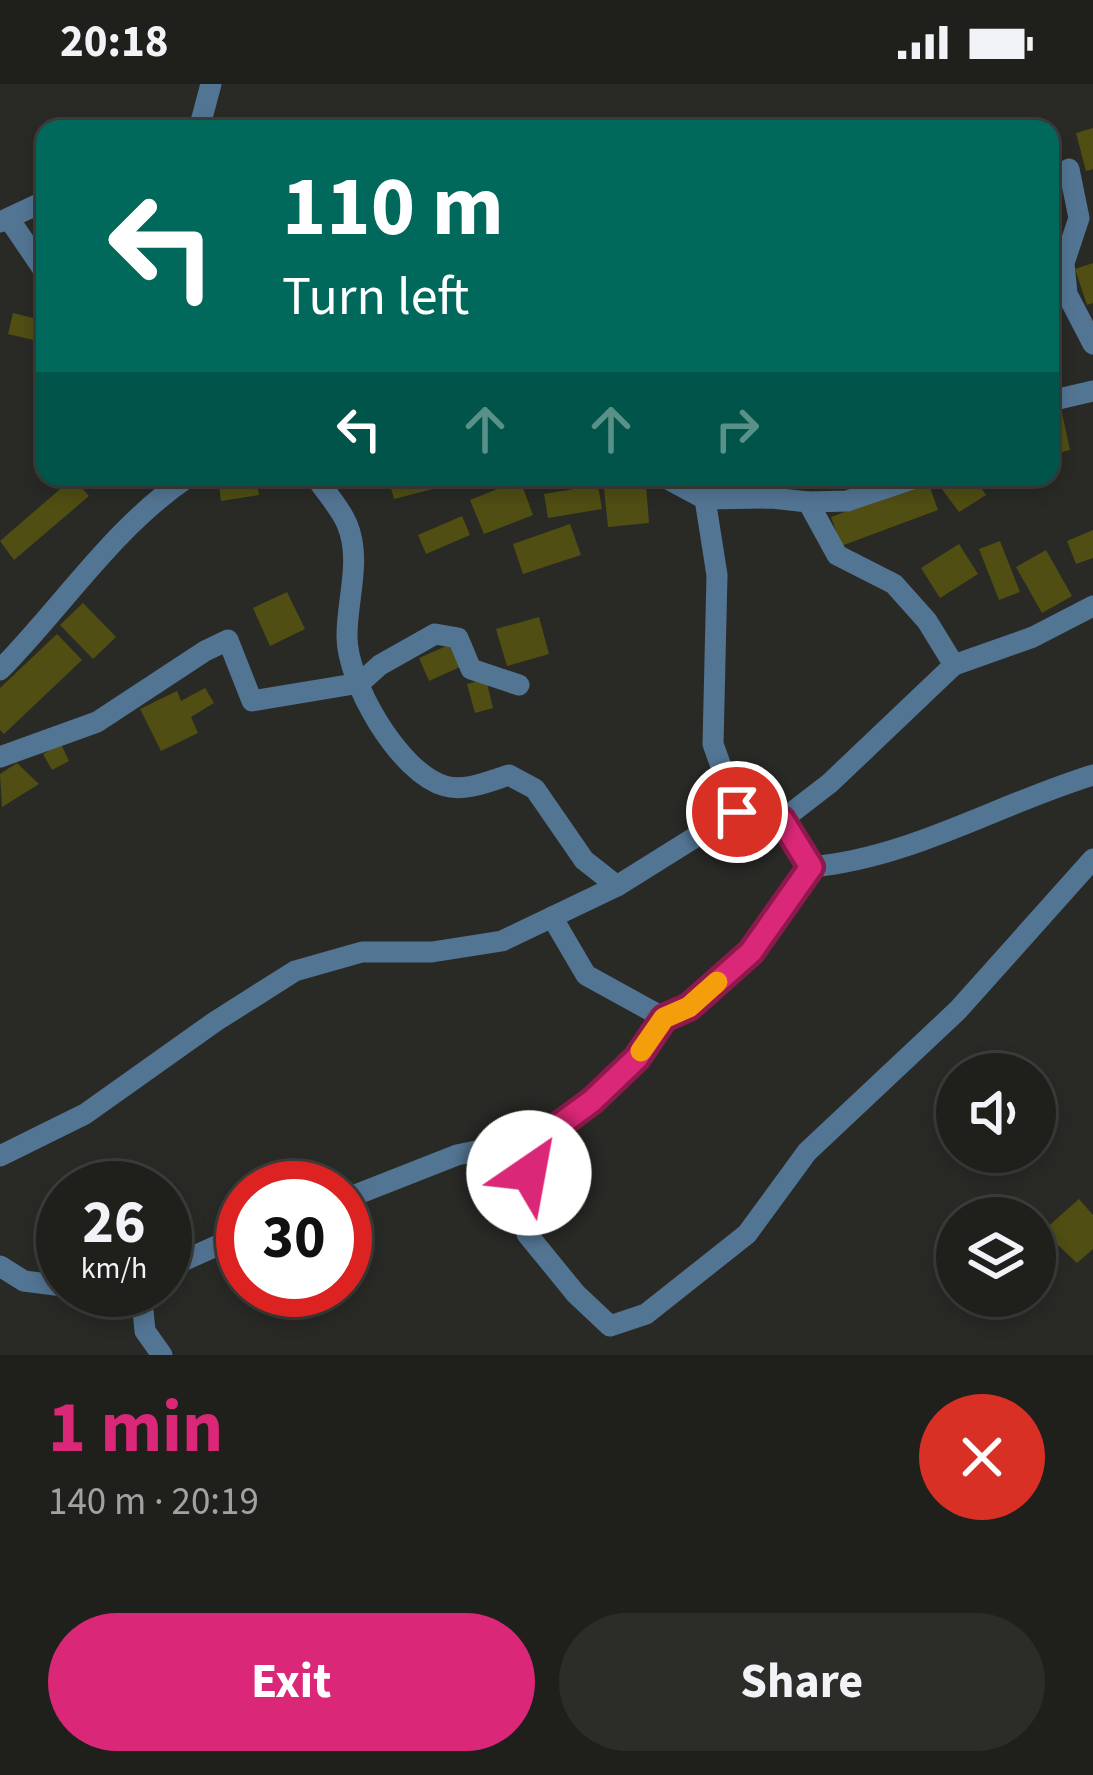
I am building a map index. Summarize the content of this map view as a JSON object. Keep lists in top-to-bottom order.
{
  "page": {
    "status": "20:18",
    "turn": ["110 m", "Turn left"],
    "speed": "26 km/h",
    "limit": "30",
    "heading": ["1 min", "140 m · 20:19"],
    "buttons": ["Exit", "Share"]
  }
}
